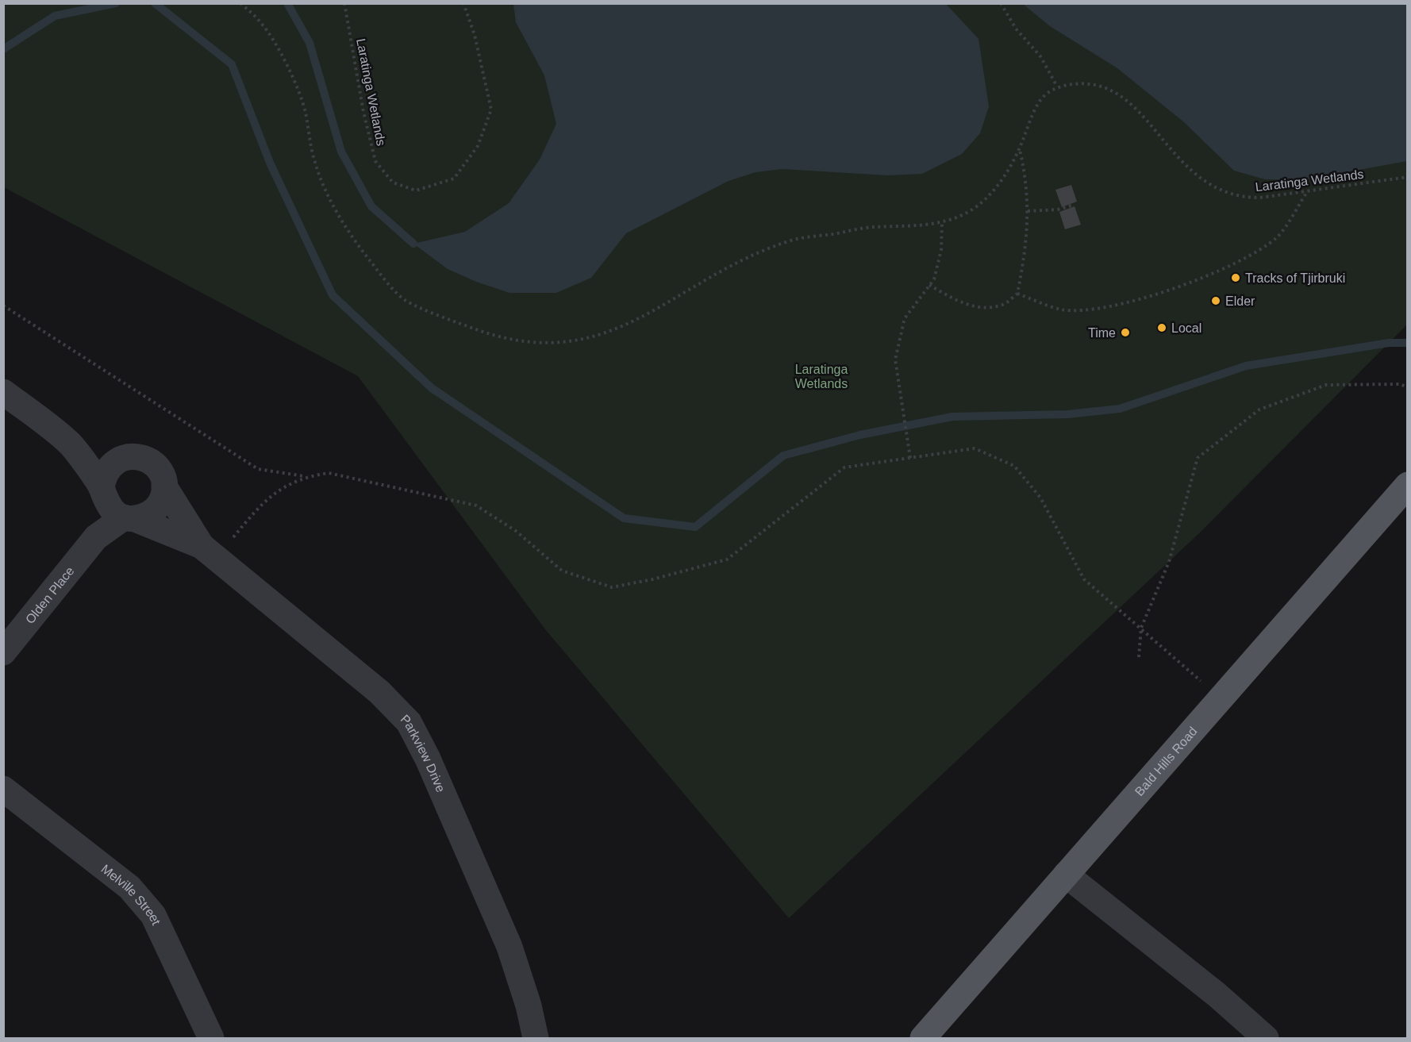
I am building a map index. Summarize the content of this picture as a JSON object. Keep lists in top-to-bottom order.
{
  "streets": {
    "main road": ["Bald Hills Road"],
    "street": ["Olden Place", "Parkview Drive", "Melville Street"],
    "path": ["Laratinga Wetlands"]
  },
  "crossings": [
    ["Olden Place", "Parkview Drive"]
  ],
  "parks": ["Laratinga Wetlands"],
  "places": [
    "Tracks of Tjirbruki",
    "Elder",
    "Local",
    "Time"
  ]
}
